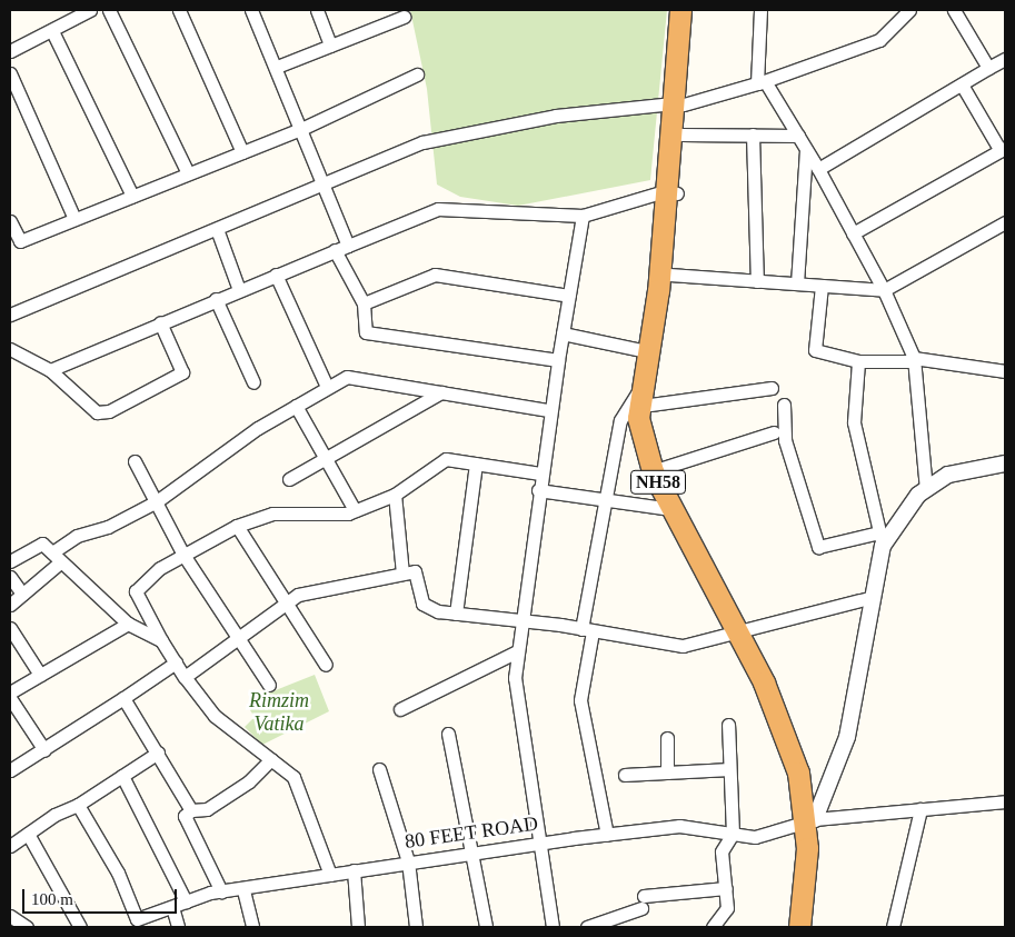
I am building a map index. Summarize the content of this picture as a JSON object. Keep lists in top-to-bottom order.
{
  "streets": {
    "highway": ["NH58"],
    "street": ["80 FEET ROAD"]
  },
  "crossings": [
    ["NH58", "80 FEET ROAD"]
  ],
  "parks": ["Rimzim Vatika"],
  "scale_bar": "100 m"
}
